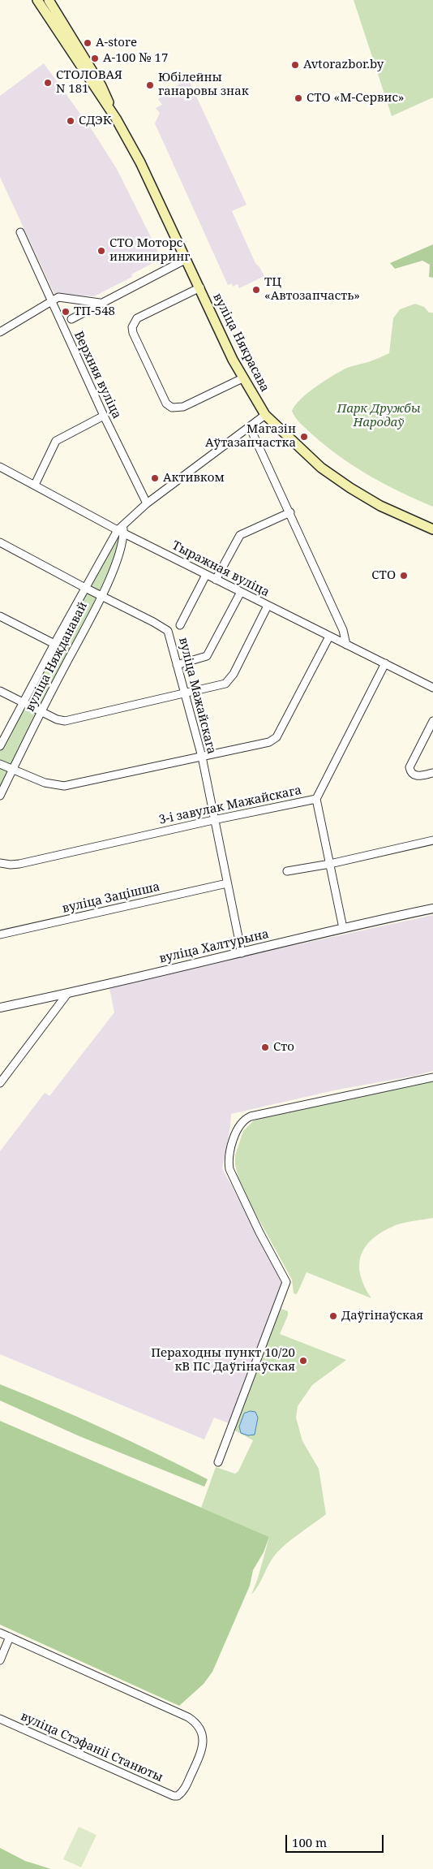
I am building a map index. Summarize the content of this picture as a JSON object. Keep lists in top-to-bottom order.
{
  "streets": {
    "main road": ["вуліца Някрасава"],
    "street": [
      "Верхняя вуліца",
      "Тыражная вуліца",
      "вуліца Няжданавай",
      "вуліца Мажайскага",
      "3-і завулак Мажайскага",
      "вуліца Зацішша",
      "вуліца Халтурына",
      "вуліца Стэфаніі Станюты"
    ]
  },
  "crossings": [
    ["вуліца Някрасава", "вуліца Няжданавай"],
    ["Верхняя вуліца", "вуліца Няжданавай"],
    ["Тыражная вуліца", "вуліца Няжданавай"],
    ["Тыражная вуліца", "3-і завулак Мажайскага"],
    ["вуліца Няжданавай", "вуліца Мажайскага"],
    ["вуліца Мажайскага", "3-і завулак Мажайскага"],
    ["вуліца Мажайскага", "вуліца Зацішша"],
    ["вуліца Мажайскага", "вуліца Халтурына"]
  ],
  "parks": ["Парк Дружбы Народаў"],
  "places": [
    "А-store",
    "А-100 № 17",
    "Avtorazbor.by",
    "СТОЛОВАЯ N 181",
    "Юбілейны ганаровы знак",
    "СТО «М-Сервис»",
    "СДЭК",
    "СТО Моторс инжиниринг",
    "ТЦ «Автозапчасть»",
    "ТП-548",
    "Магазін Аўтазапчастка",
    "Активком",
    "СТО",
    "Сто",
    "Даўгінаўская",
    "Пераходны пункт 10/20 кВ ПС Даўгінаўская"
  ],
  "scale_bar": "100 m"
}
